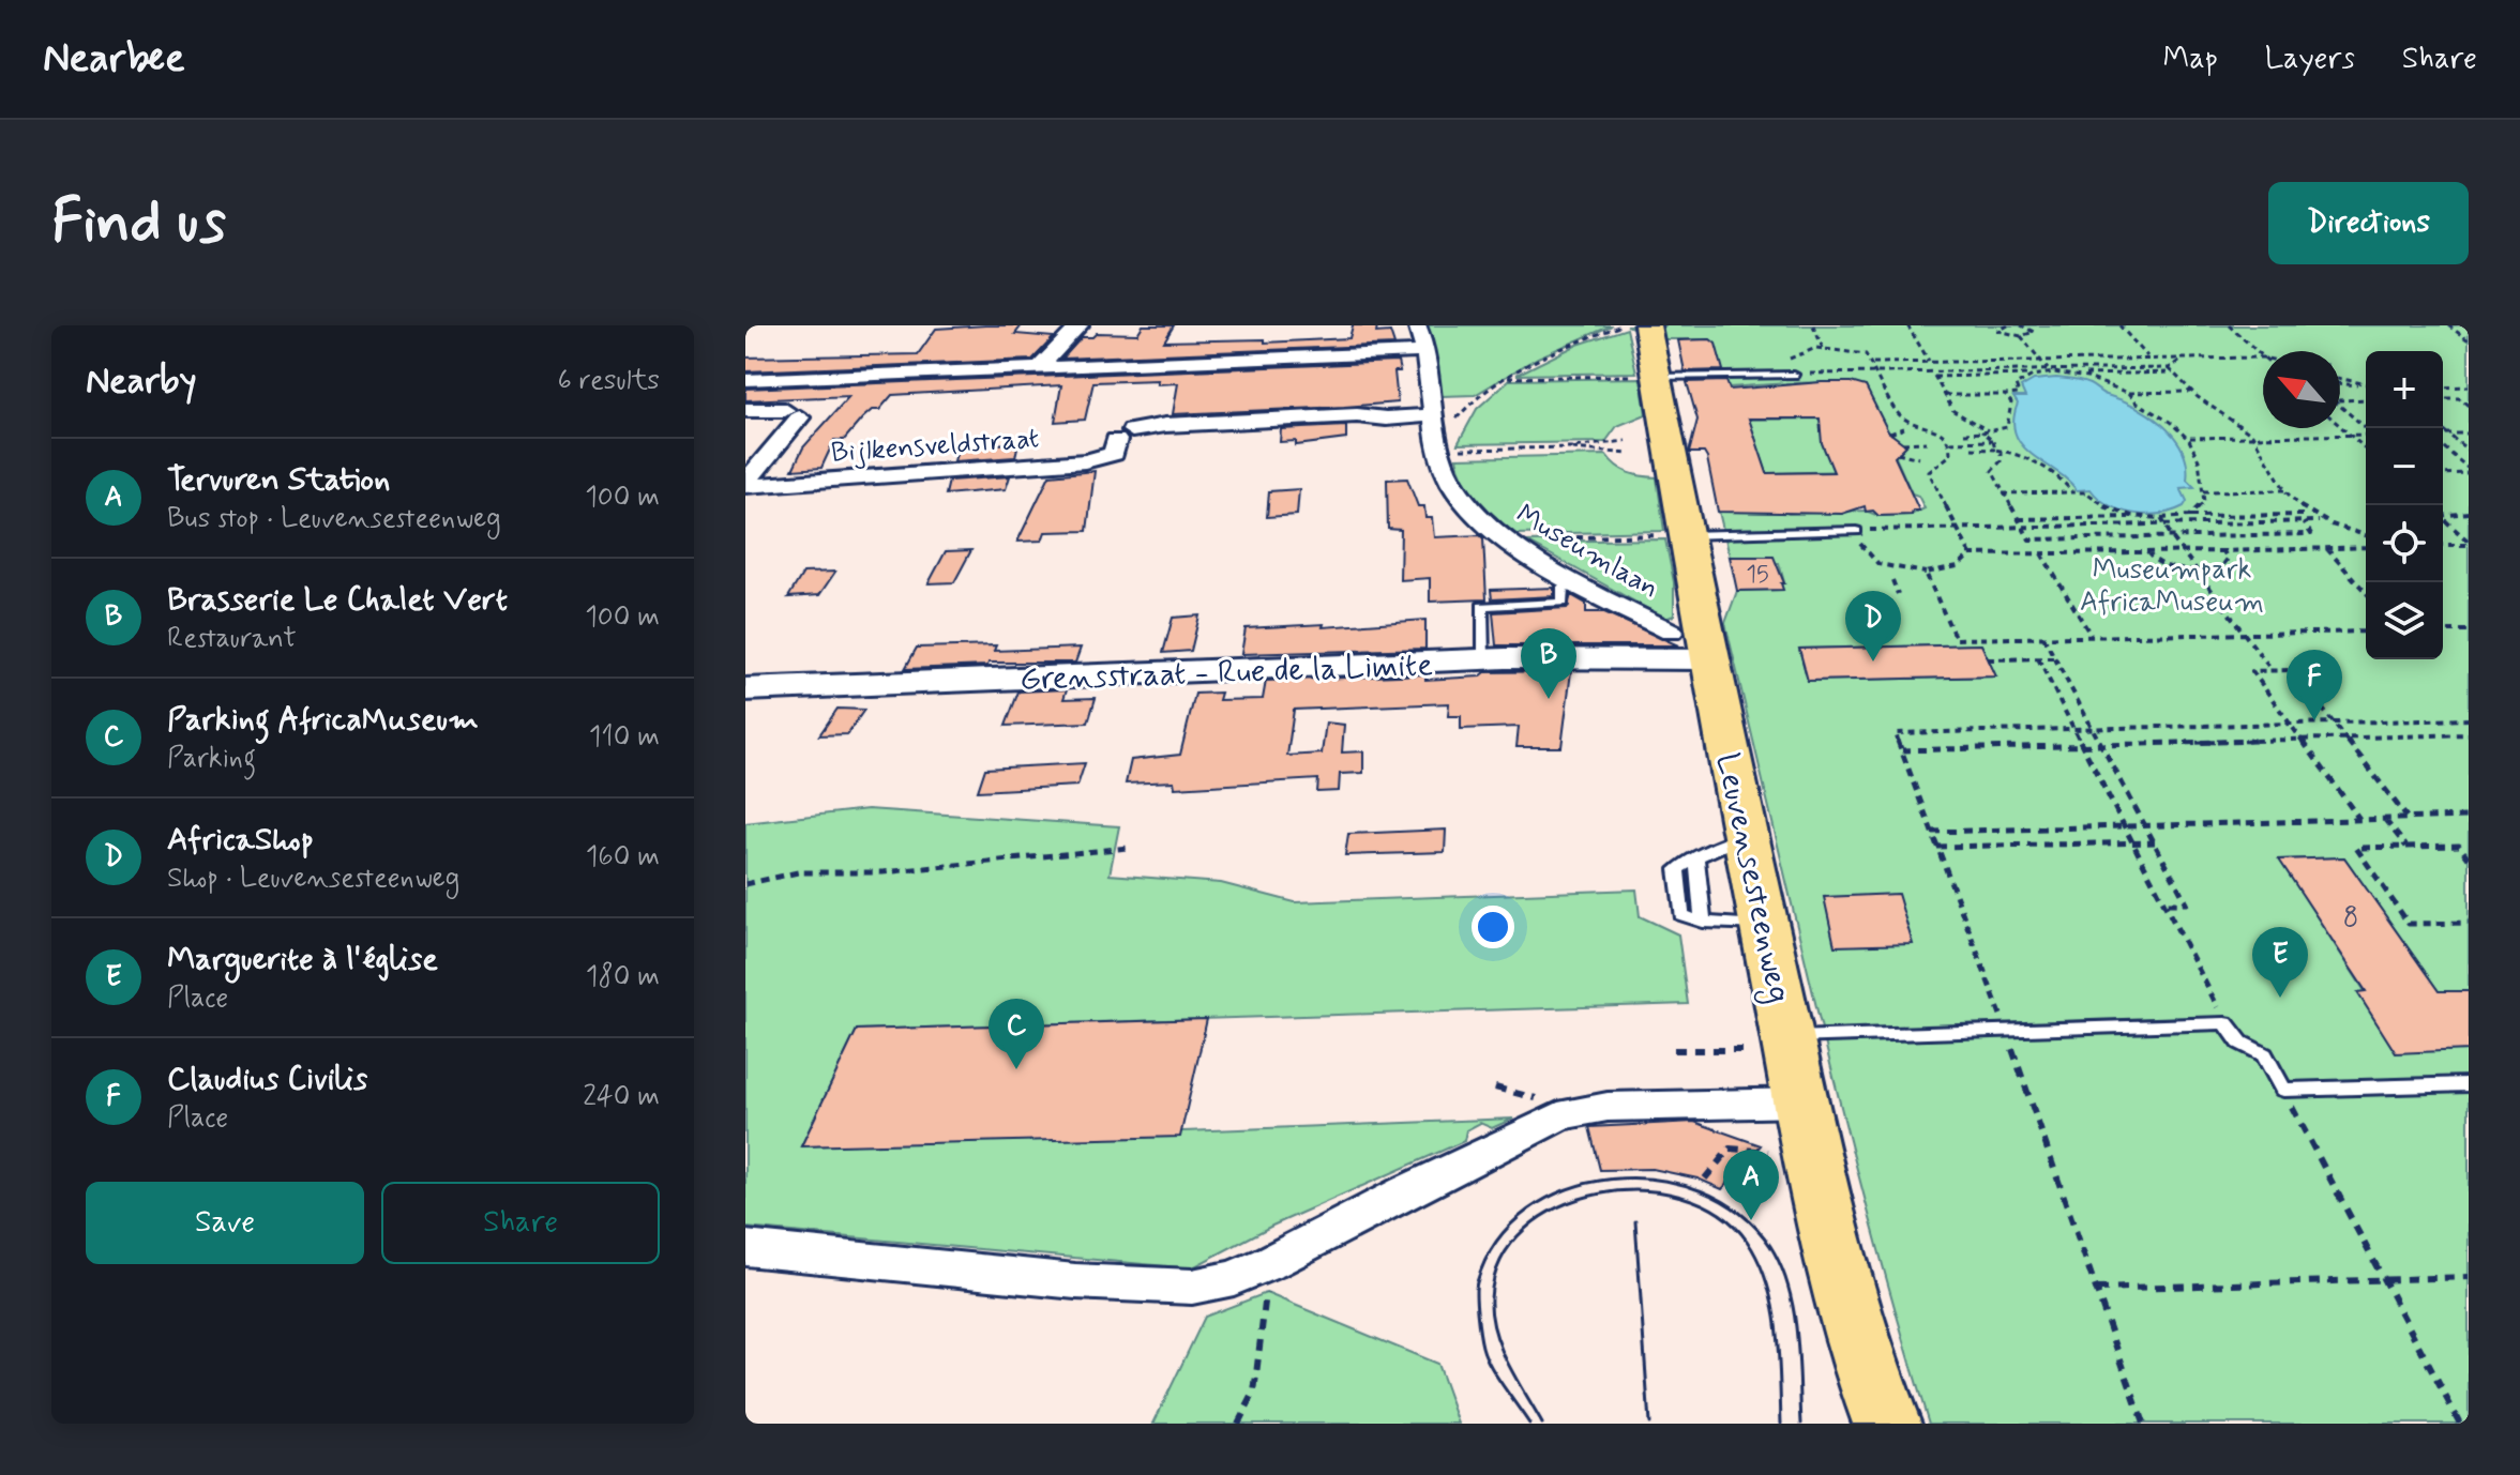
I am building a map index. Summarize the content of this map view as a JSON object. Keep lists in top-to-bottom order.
{
  "streets": {
    "main road": ["Leuvensesteenweg"],
    "street": ["Bijlkensveldstraat", "Museumlaan", "Grensstraat - Rue de la Limite"]
  },
  "crossings": [
    ["Bijlkensveldstraat", "Museumlaan"],
    ["Museumlaan", "Grensstraat - Rue de la Limite"],
    ["Museumlaan", "Leuvensesteenweg"],
    ["Grensstraat - Rue de la Limite", "Leuvensesteenweg"]
  ],
  "parks": ["Museumpark AfricaMuseum"],
  "house_numbers": ["15", "8"],
  "north": "top left",
  "page": {
    "header": "Nearbee",
    "nav": ["Map", "Layers", "Share"],
    "buttons": [
      "Directions",
      ["Save", "Share"]
    ],
    "title": "Find us",
    "heading": ["Nearby", "6 results"],
    "map_buttons": ["+", "−"],
    "list": [
      {
        "mark": "A",
        "name": "Tervuren Station",
        "note": "Bus stop · Leuvensesteenweg",
        "value": "100 m"
      },
      {
        "mark": "B",
        "name": "Brasserie Le Chalet Vert",
        "note": "Restaurant",
        "value": "100 m"
      },
      {
        "mark": "C",
        "name": "Parking AfricaMuseum",
        "note": "Parking",
        "value": "110 m"
      },
      {
        "mark": "D",
        "name": "AfricaShop",
        "note": "Shop · Leuvensesteenweg",
        "value": "160 m"
      },
      {
        "mark": "E",
        "name": "Marguerite à l'église",
        "note": "Place",
        "value": "180 m"
      },
      {
        "mark": "F",
        "name": "Claudius Civilis",
        "note": "Place",
        "value": "240 m"
      }
    ],
    "pins": [
      "D",
      "B",
      "F",
      "E",
      "C",
      "A"
    ]
  }
}
